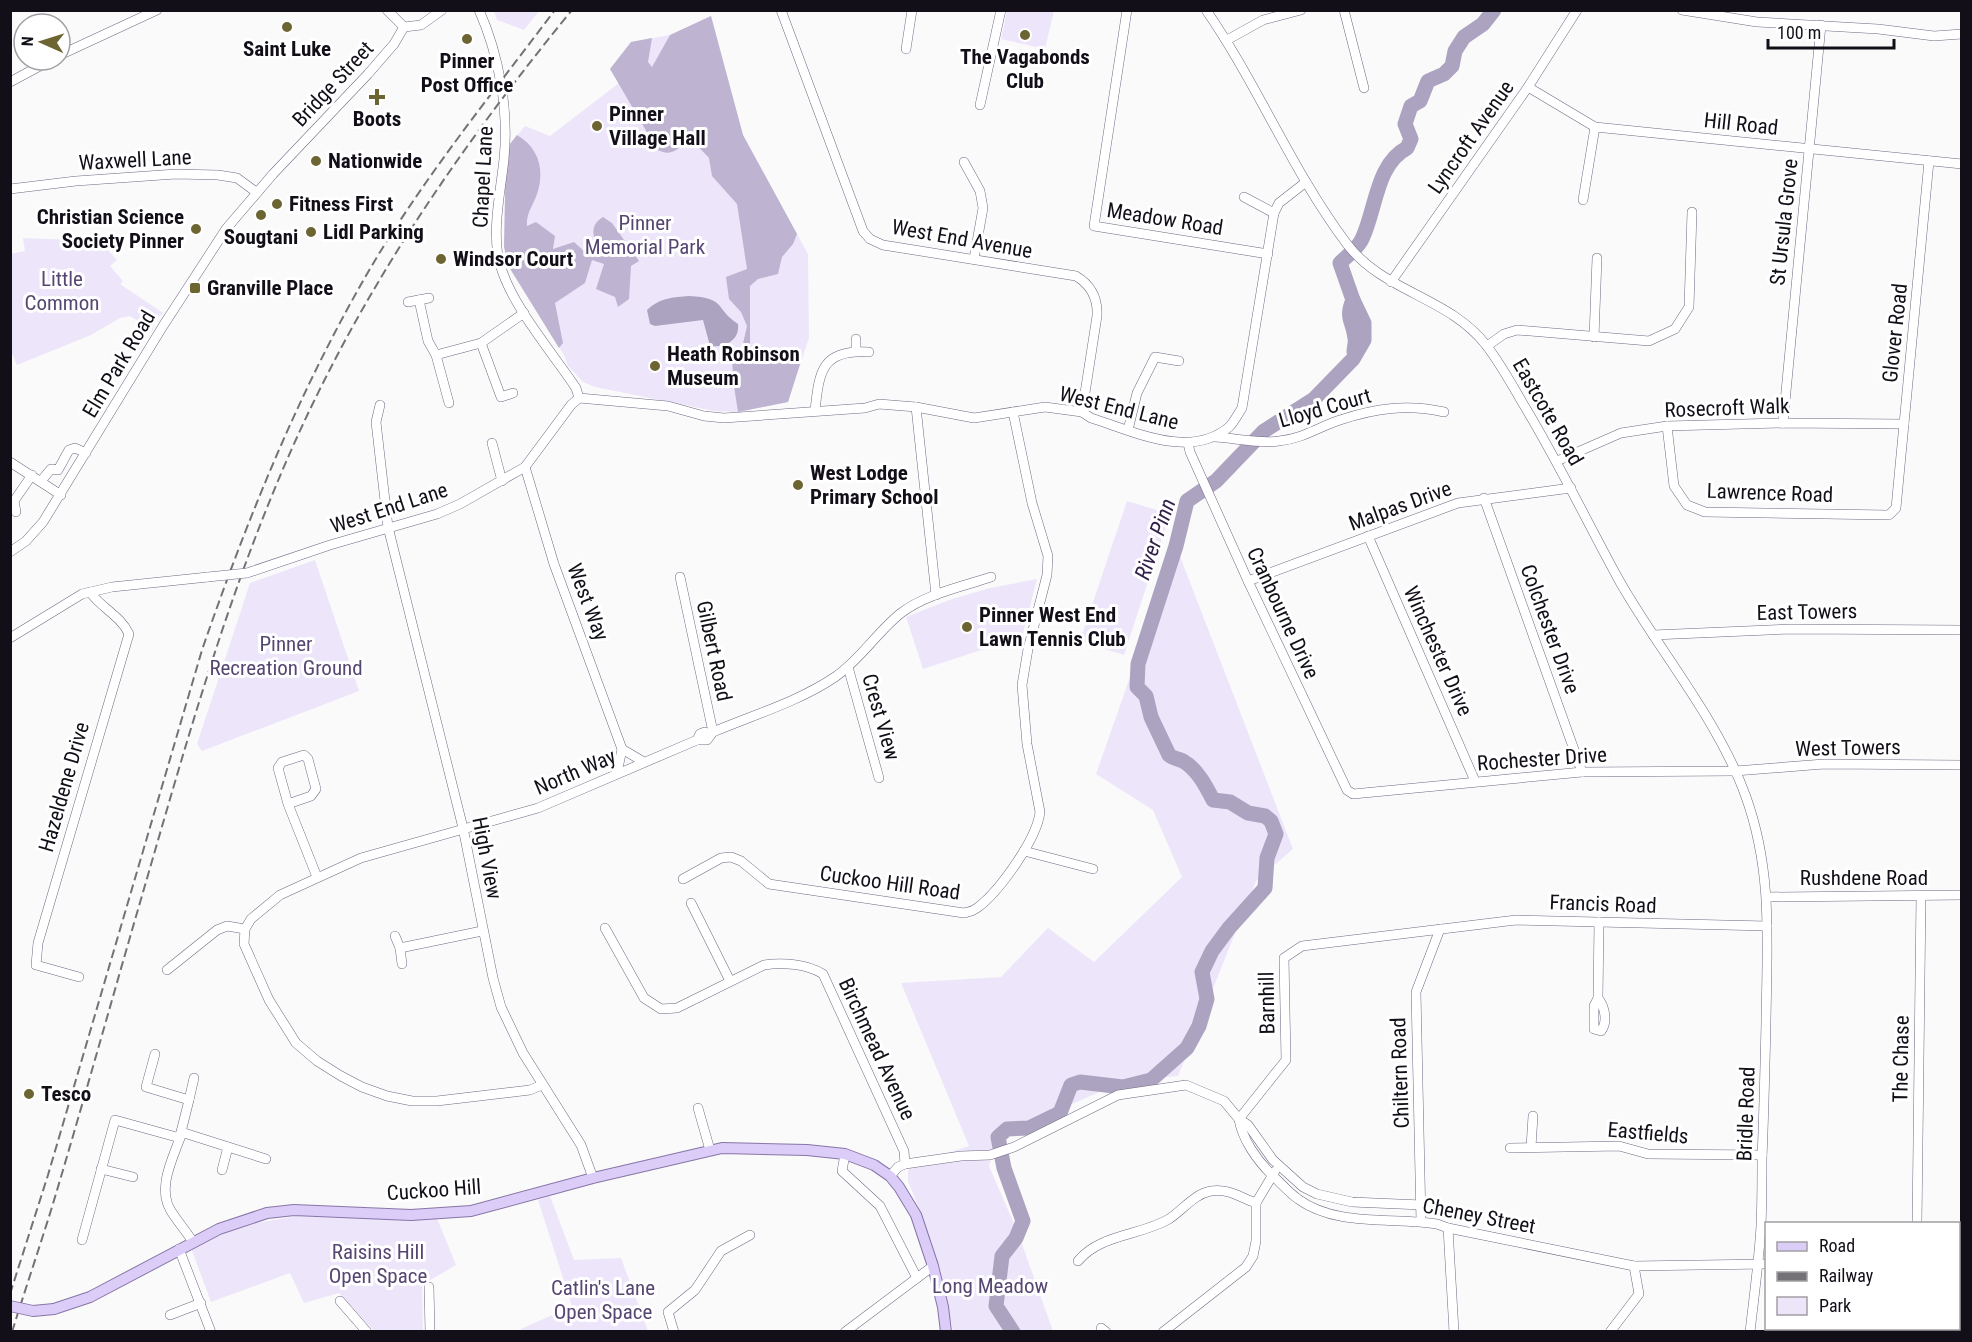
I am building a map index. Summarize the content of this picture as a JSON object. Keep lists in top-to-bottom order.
{
  "streets": {
    "main road": ["Cuckoo Hill"],
    "street": [
      "Bridge Street",
      "Hill Road",
      "Lyncroft Avenue",
      "Waxwell Lane",
      "Chapel Lane",
      "Meadow Road",
      "St Ursula Grove",
      "West End Avenue",
      "Glover Road",
      "Elm Park Road",
      "West End Lane",
      "Lloyd Court",
      "Rosecroft Walk",
      "Eastcote Road",
      "Lawrence Road",
      "Malpas Drive",
      "West Way",
      "East Towers",
      "Cranbourne Drive",
      "Colchester Drive",
      "Gilbert Road",
      "Winchester Drive",
      "Crest View",
      "West Towers",
      "Rochester Drive",
      "North Way",
      "Hazeldene Drive",
      "High View",
      "Rushdene Road",
      "Cuckoo Hill Road",
      "Francis Road",
      "Barnhill",
      "Birchmead Avenue",
      "The Chase",
      "Chiltern Road",
      "Bridle Road",
      "Eastfields",
      "Cheney Street"
    ]
  },
  "crossings": [
    ["Bridge Street", "Waxwell Lane"],
    ["Bridge Street", "Elm Park Road"],
    ["Hill Road", "Lyncroft Avenue"],
    ["Hill Road", "St Ursula Grove"],
    ["Hill Road", "Glover Road"],
    ["Lyncroft Avenue", "Eastcote Road"],
    ["Waxwell Lane", "Elm Park Road"],
    ["Chapel Lane", "West End Lane"],
    ["St Ursula Grove", "Rosecroft Walk"],
    ["West End Avenue", "West End Lane"],
    ["Glover Road", "Rosecroft Walk"],
    ["Glover Road", "Lawrence Road"],
    ["West End Lane", "Lloyd Court"],
    ["West End Lane", "West Way"],
    ["West End Lane", "Cranbourne Drive"],
    ["West End Lane", "Hazeldene Drive"],
    ["West End Lane", "High View"],
    ["West End Lane", "Cuckoo Hill Road"],
    ["Rosecroft Walk", "Eastcote Road"],
    ["Rosecroft Walk", "Lawrence Road"],
    ["Eastcote Road", "Malpas Drive"],
    ["Eastcote Road", "East Towers"],
    ["Eastcote Road", "West Towers"],
    ["Eastcote Road", "Rochester Drive"],
    ["Eastcote Road", "Rushdene Road"],
    ["Eastcote Road", "Bridle Road"],
    ["Malpas Drive", "Cranbourne Drive"],
    ["Malpas Drive", "Colchester Drive"],
    ["Malpas Drive", "Winchester Drive"],
    ["Cranbourne Drive", "Rochester Drive"],
    ["Colchester Drive", "Rochester Drive"],
    ["Gilbert Road", "North Way"],
    ["Winchester Drive", "Rochester Drive"],
    ["Crest View", "North Way"],
    ["West Towers", "Rochester Drive"],
    ["North Way", "High View"],
    ["High View", "Cuckoo Hill"],
    ["Rushdene Road", "The Chase"],
    ["Rushdene Road", "Bridle Road"],
    ["Francis Road", "Barnhill"],
    ["Francis Road", "Chiltern Road"],
    ["Francis Road", "Bridle Road"],
    ["Barnhill", "Chiltern Road"],
    ["Barnhill", "Cheney Street"],
    ["Birchmead Avenue", "Cheney Street"],
    ["Chiltern Road", "Cheney Street"],
    ["Bridle Road", "Eastfields"],
    ["Bridle Road", "Cheney Street"]
  ],
  "water": ["River Pinn"],
  "parks": [
    "Pinner Memorial Park",
    "Little Common",
    "Pinner Recreation Ground",
    "Raisins Hill Open Space",
    "Long Meadow",
    "Catlin's Lane Open Space"
  ],
  "places": {
    "other": [
      "Saint Luke",
      "The Vagabonds Club",
      "Pinner Post Office",
      "Pinner Village Hall",
      "Nationwide",
      "Fitness First",
      "Sougtani",
      "Christian Science Society Pinner",
      "Lidl Parking",
      "Windsor Court",
      "Heath Robinson Museum",
      "West Lodge Primary School",
      "Pinner West End Lawn Tennis Club",
      "Tesco"
    ],
    "health": ["Boots"],
    "transit": ["Granville Place"]
  },
  "legend": ["Road", "Railway", "Park"],
  "scale_bar": "100 m",
  "north": "left"
}
